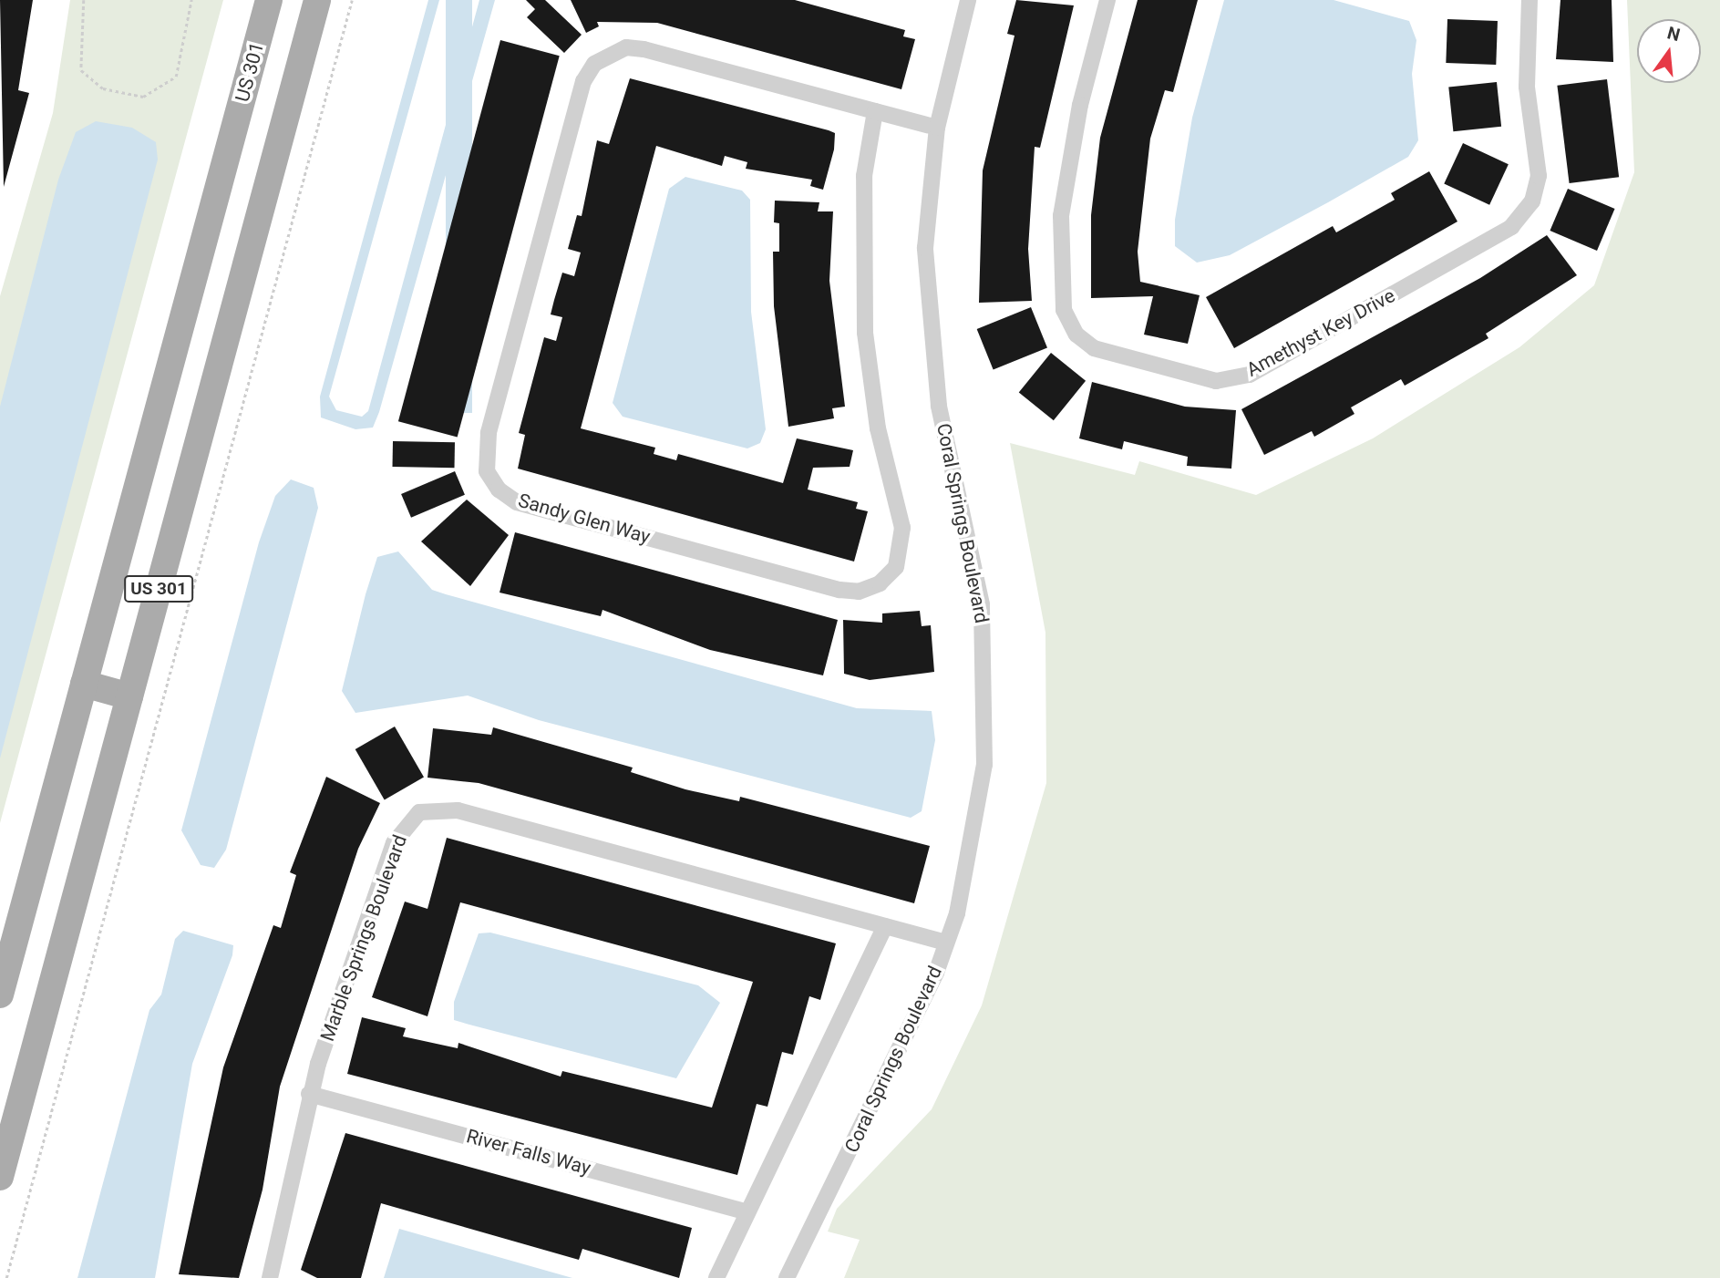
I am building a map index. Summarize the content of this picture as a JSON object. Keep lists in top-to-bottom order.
{
  "streets": {
    "main road": ["US 301"],
    "street": [
      "Amethyst Key Drive",
      "Sandy Glen Way",
      "Coral Springs Boulevard",
      "Marble Springs Boulevard",
      "River Falls Way"
    ]
  },
  "crossings": [
    ["Sandy Glen Way", "Coral Springs Boulevard"],
    ["Coral Springs Boulevard", "Marble Springs Boulevard"],
    ["Marble Springs Boulevard", "River Falls Way"]
  ],
  "north": "top"
}
